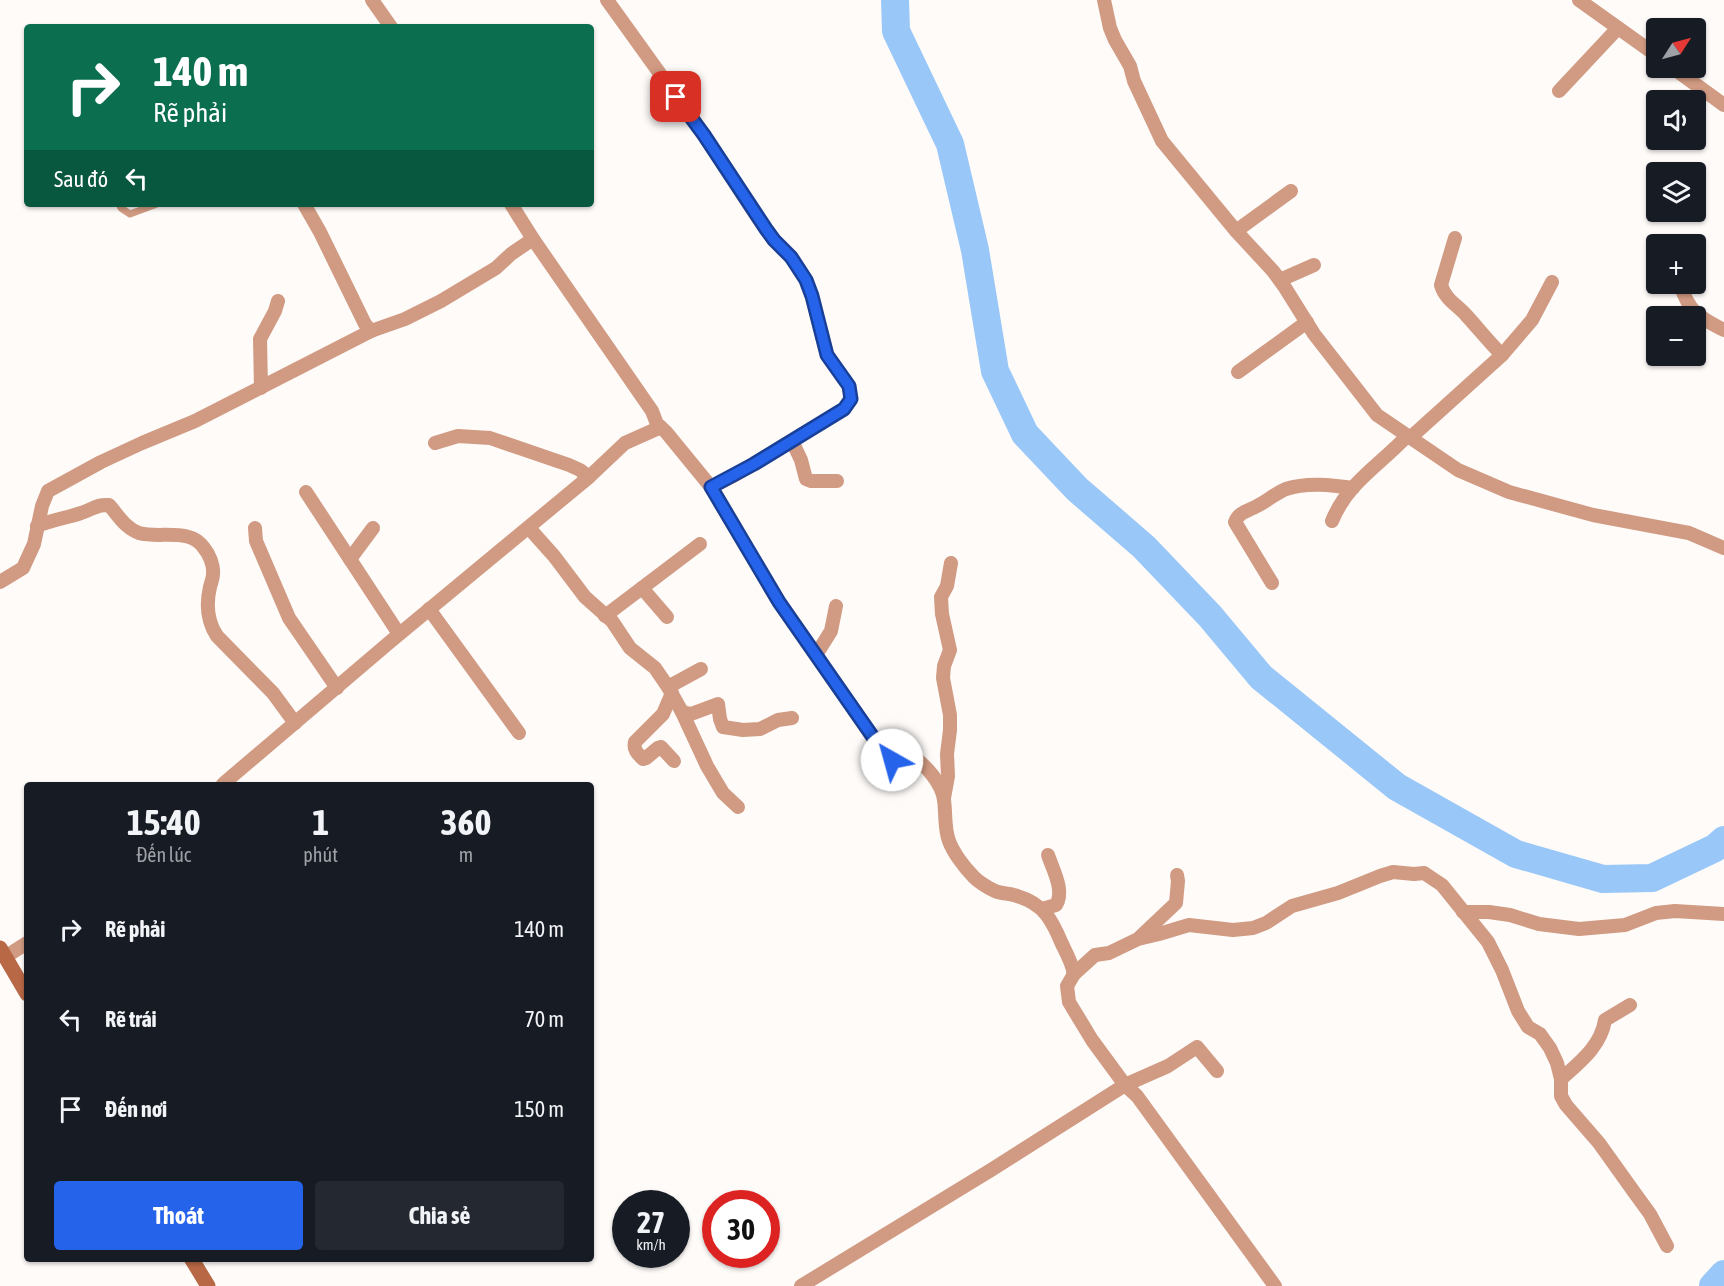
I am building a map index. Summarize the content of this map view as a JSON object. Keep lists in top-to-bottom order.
{
  "north": "top right",
  "page": {
    "map_buttons": ["+", "−"],
    "turn": ["140 m", "Rẽ phải"],
    "then": "Sau đó",
    "eta": [
      "15:40",
      "Đến lúc",
      "1",
      "phút",
      "360",
      "m"
    ],
    "list": [
      {
        "name": "Rẽ phải",
        "value": "140 m"
      },
      {
        "name": "Rẽ trái",
        "value": "70 m"
      },
      {
        "name": "Đến nơi",
        "value": "150 m"
      }
    ],
    "buttons": ["Thoát", "Chia sẻ"],
    "speed": "27 km/h",
    "limit": "30"
  }
}
